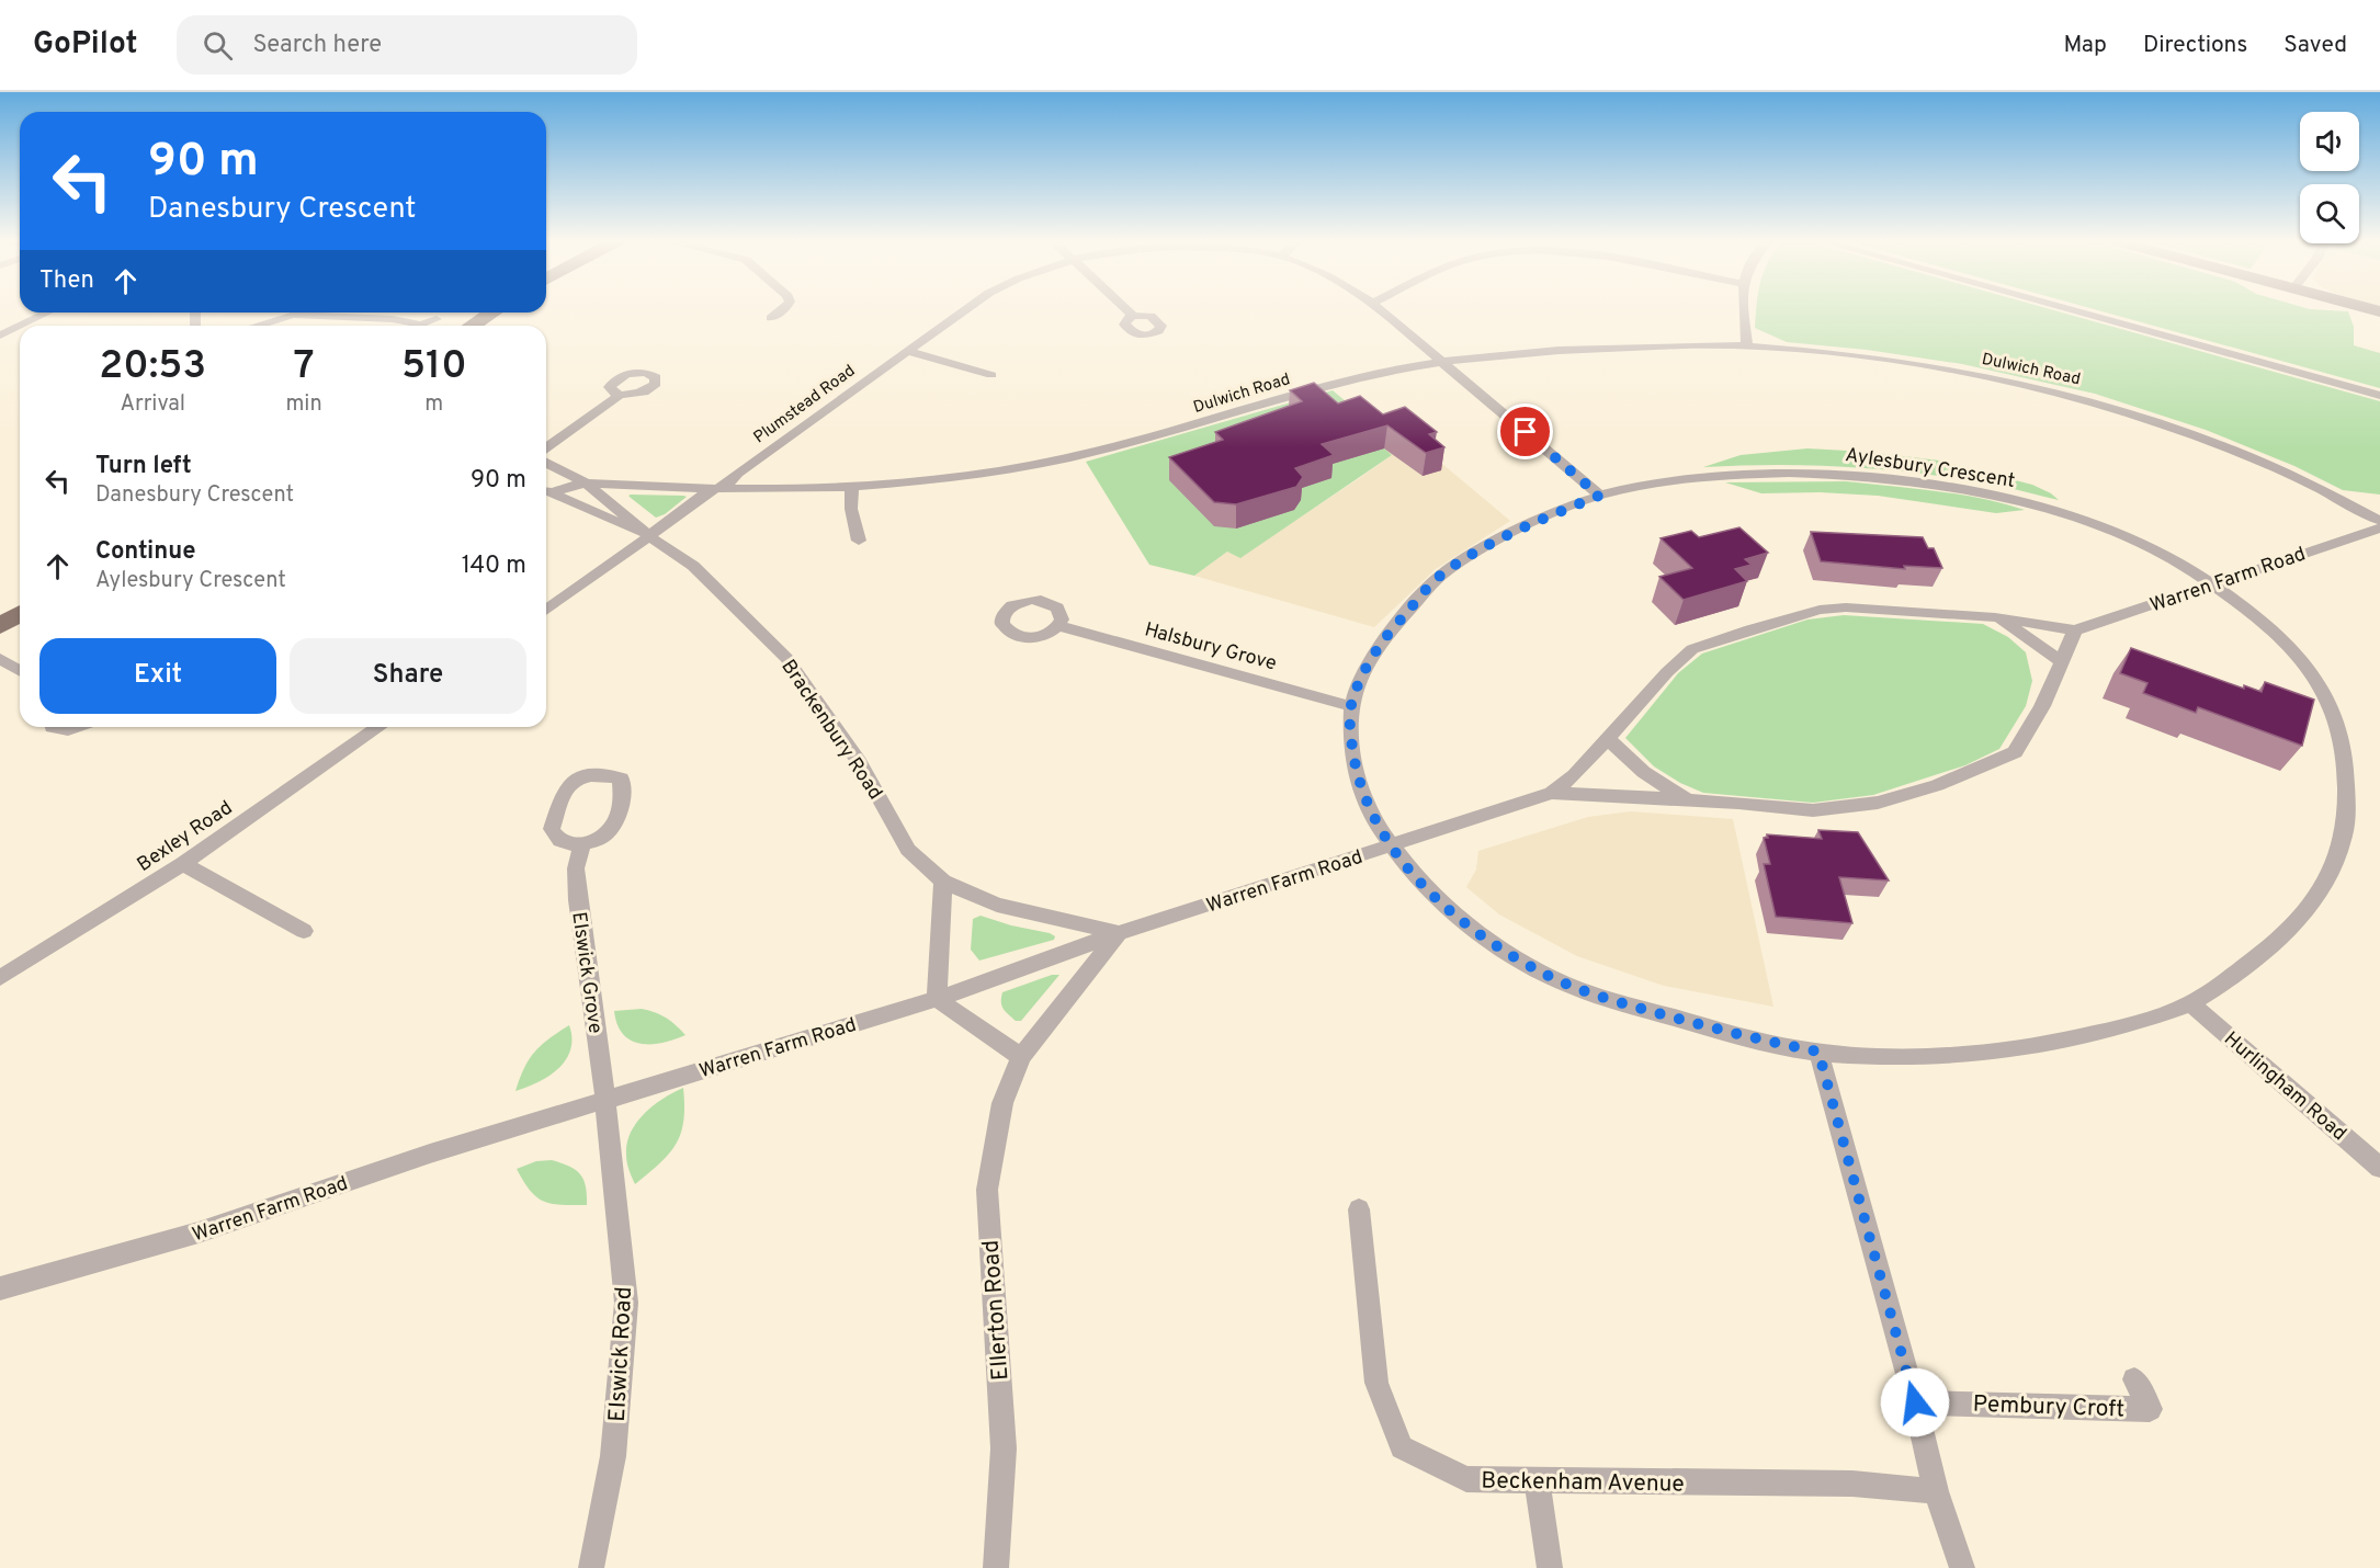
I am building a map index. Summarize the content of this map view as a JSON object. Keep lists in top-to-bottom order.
{
  "streets": {
    "street": [
      "Dulwich Road",
      "Plumstead Road",
      "Aylesbury Crescent",
      "Warren Farm Road",
      "Halsbury Grove",
      "Brackenbury Road",
      "Bexley Road",
      "Elswick Grove",
      "Hurlingham Road",
      "Ellerton Road",
      "Elswick Road",
      "Pembury Croft",
      "Beckenham Avenue"
    ]
  },
  "crossings": [
    ["Dulwich Road", "Plumstead Road"],
    ["Dulwich Road", "Brackenbury Road"],
    ["Plumstead Road", "Aylesbury Crescent"],
    ["Plumstead Road", "Brackenbury Road"],
    ["Aylesbury Crescent", "Warren Farm Road"],
    ["Aylesbury Crescent", "Halsbury Grove"],
    ["Aylesbury Crescent", "Hurlingham Road"],
    ["Warren Farm Road", "Brackenbury Road"],
    ["Warren Farm Road", "Elswick Grove"],
    ["Warren Farm Road", "Ellerton Road"],
    ["Warren Farm Road", "Elswick Road"],
    ["Brackenbury Road", "Ellerton Road"],
    ["Elswick Grove", "Elswick Road"]
  ],
  "page": {
    "header": "GoPilot",
    "search": "Search here",
    "nav": ["Map", "Directions", "Saved"],
    "turn": ["90 m", "Danesbury Crescent"],
    "then": "Then",
    "eta": [
      "20:53",
      "Arrival",
      "7",
      "min",
      "510",
      "m"
    ],
    "list": [
      {
        "name": "Turn left",
        "note": "Danesbury Crescent",
        "value": "90 m"
      },
      {
        "name": "Continue",
        "note": "Aylesbury Crescent",
        "value": "140 m"
      }
    ],
    "buttons": ["Exit", "Share"]
  }
}
